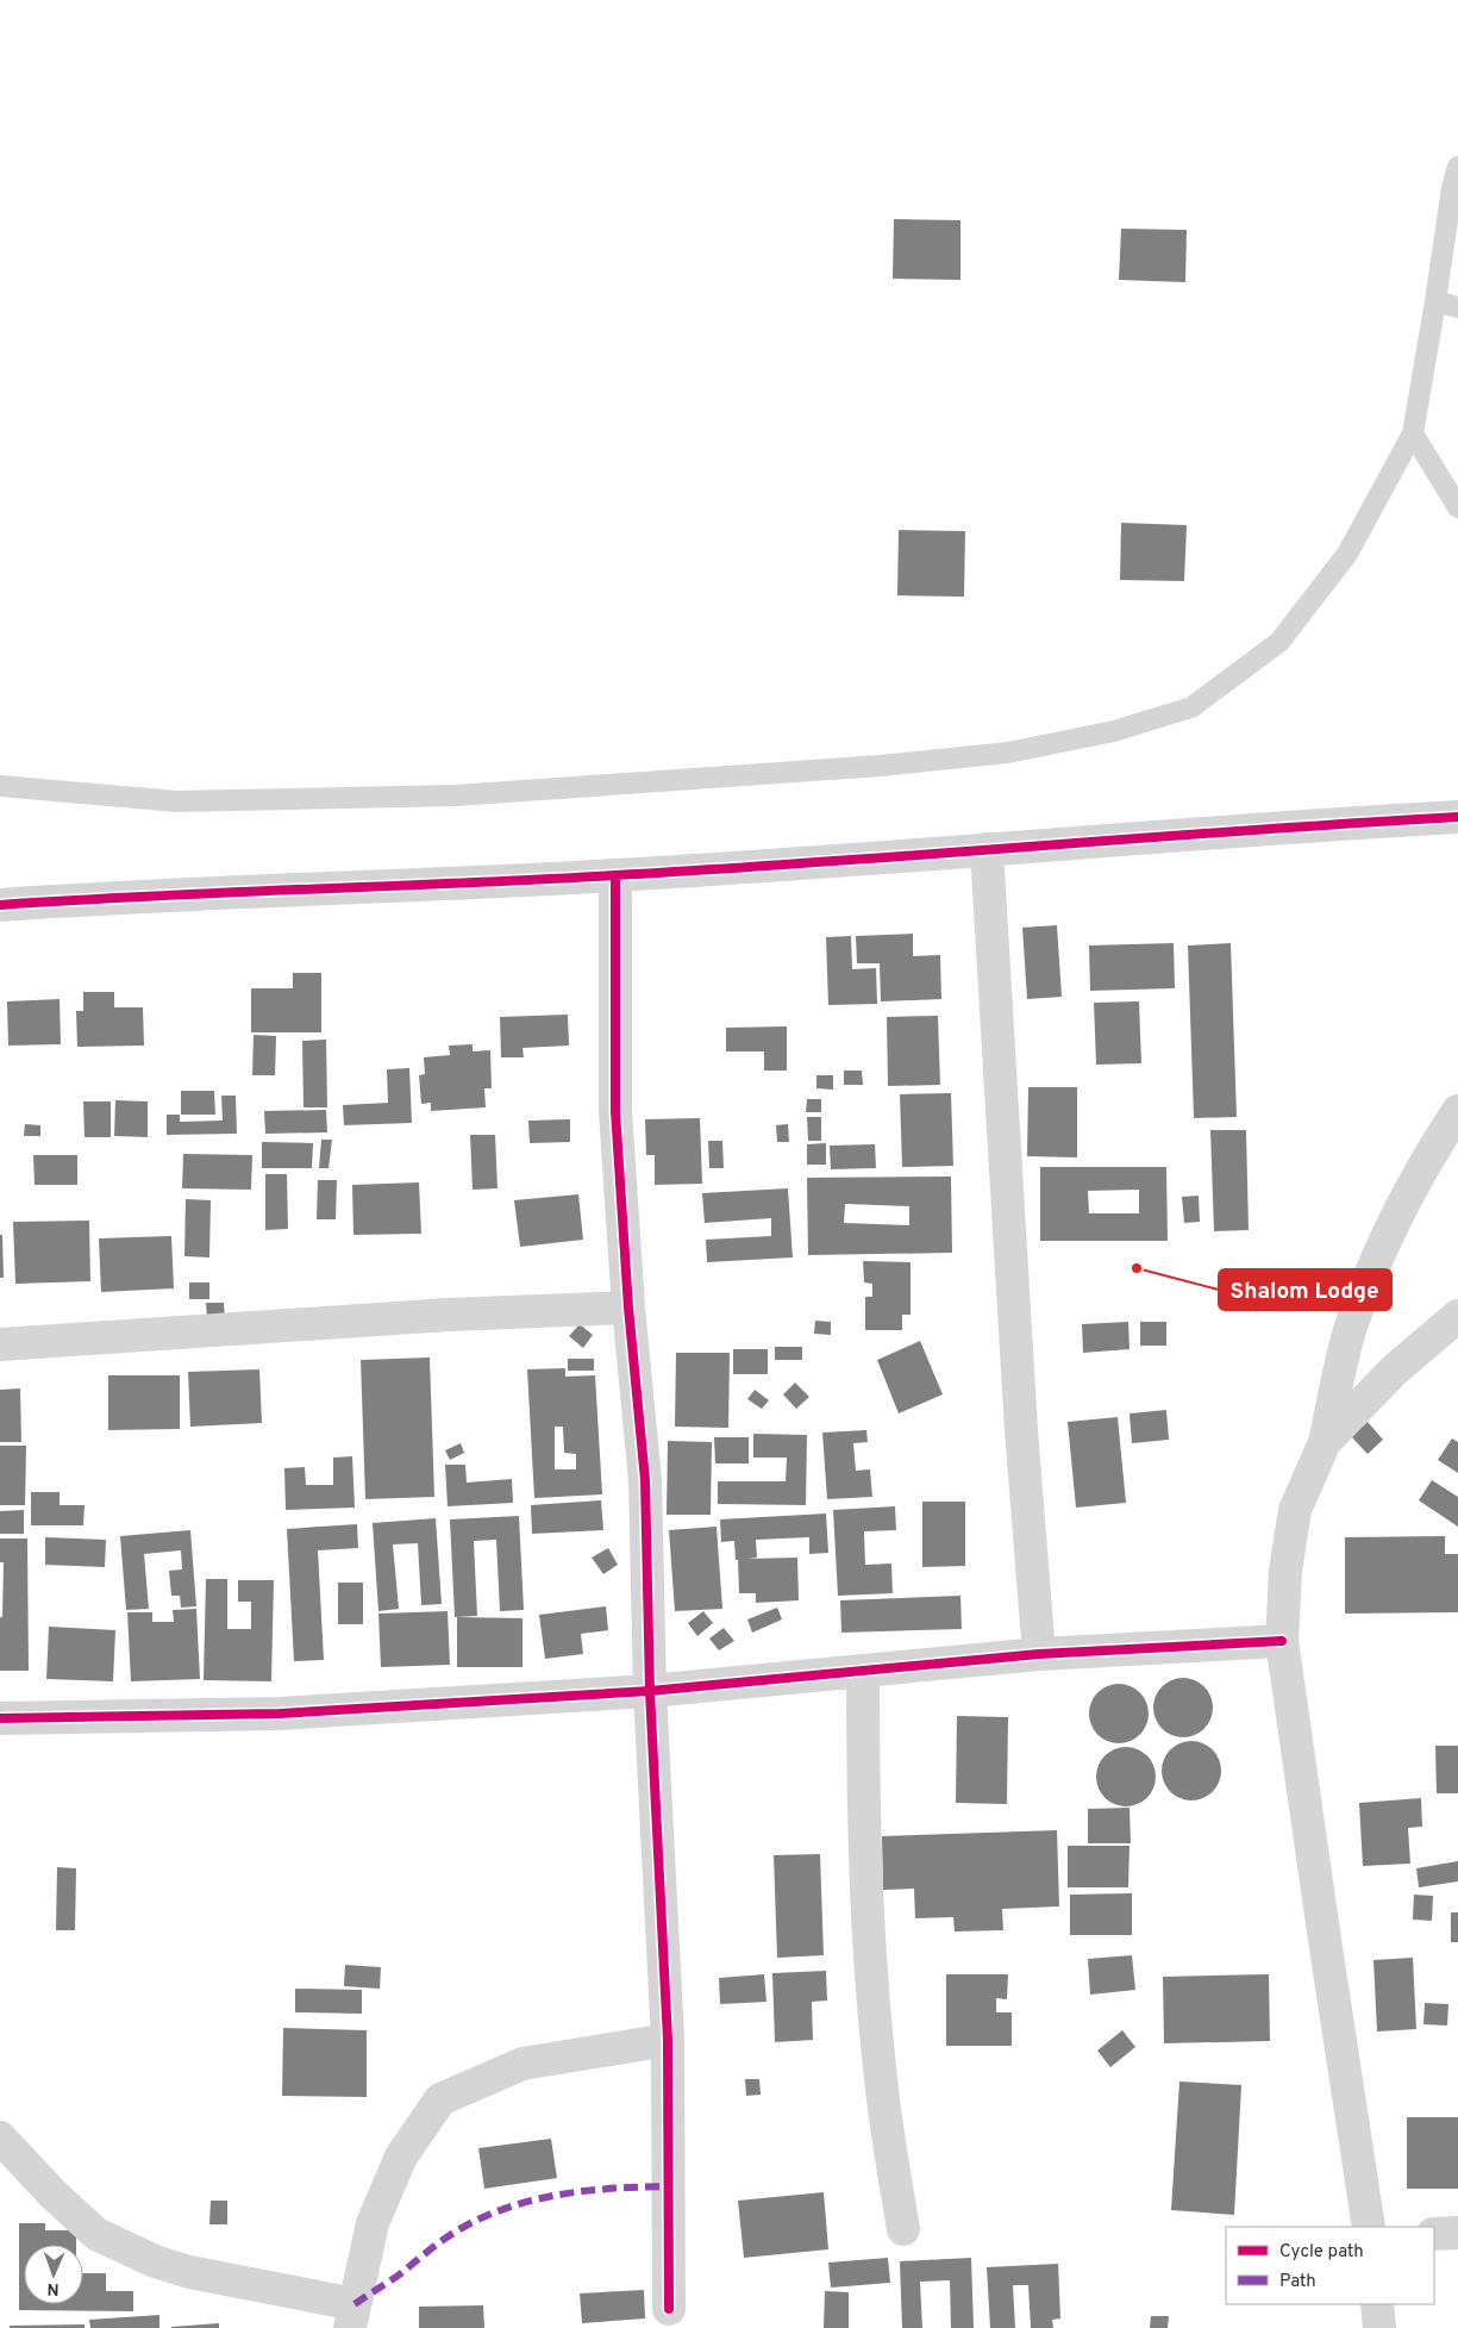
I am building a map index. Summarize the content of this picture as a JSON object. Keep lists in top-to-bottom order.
{
  "places": ["Shalom Lodge"],
  "legend": ["Cycle path", "Path"],
  "north": "bottom"
}
